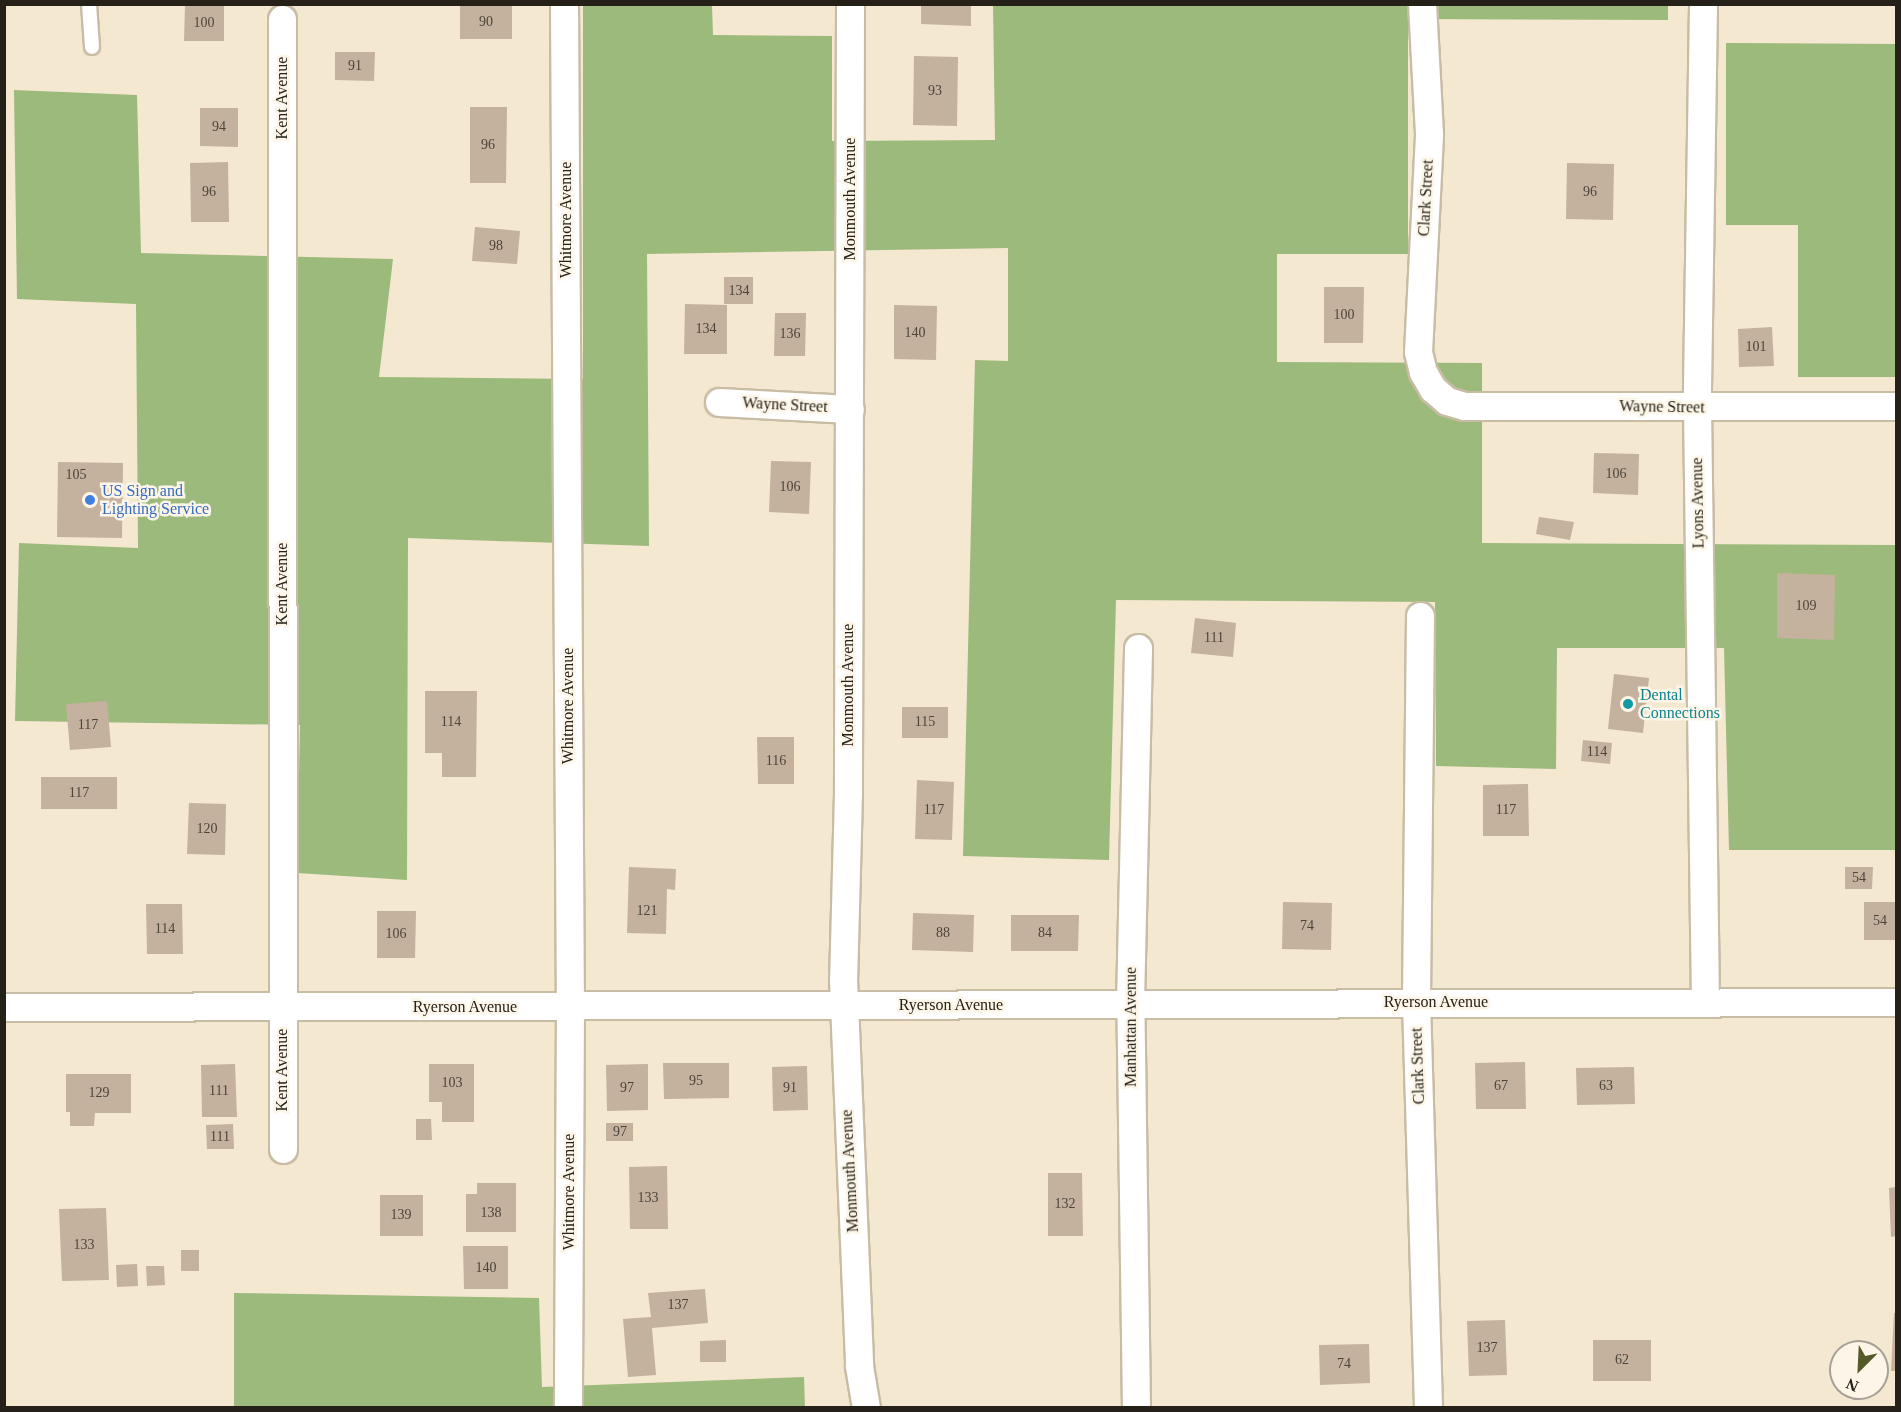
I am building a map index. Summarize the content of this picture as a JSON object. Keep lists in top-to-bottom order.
{
  "streets": {
    "street": [
      "Kent Avenue",
      "Clark Street",
      "Monmouth Avenue",
      "Whitmore Avenue",
      "Wayne Street",
      "Lyons Avenue",
      "Ryerson Avenue",
      "Manhattan Avenue"
    ]
  },
  "crossings": [
    ["Kent Avenue", "Ryerson Avenue"],
    ["Clark Street", "Wayne Street"],
    ["Clark Street", "Ryerson Avenue"],
    ["Monmouth Avenue", "Wayne Street"],
    ["Monmouth Avenue", "Ryerson Avenue"],
    ["Whitmore Avenue", "Ryerson Avenue"],
    ["Wayne Street", "Lyons Avenue"],
    ["Lyons Avenue", "Ryerson Avenue"],
    ["Ryerson Avenue", "Manhattan Avenue"]
  ],
  "places": ["US Sign and Lighting Service", "Dental Connections"],
  "house_numbers": [
    "90",
    "100",
    "91",
    "93",
    "94",
    "96",
    "96",
    "96",
    "98",
    "134",
    "100",
    "134",
    "140",
    "136",
    "101",
    "106",
    "105",
    "106",
    "109",
    "111",
    "114",
    "115",
    "117",
    "114",
    "116",
    "117",
    "117",
    "117",
    "120",
    "54",
    "121",
    "54",
    "74",
    "114",
    "88",
    "84",
    "106",
    "95",
    "103",
    "67",
    "63",
    "97",
    "91",
    "111",
    "129",
    "97",
    "111",
    "133",
    "132",
    "138",
    "139",
    "133",
    "140",
    "137",
    "137",
    "62",
    "74"
  ],
  "north": "bottom left"
}
